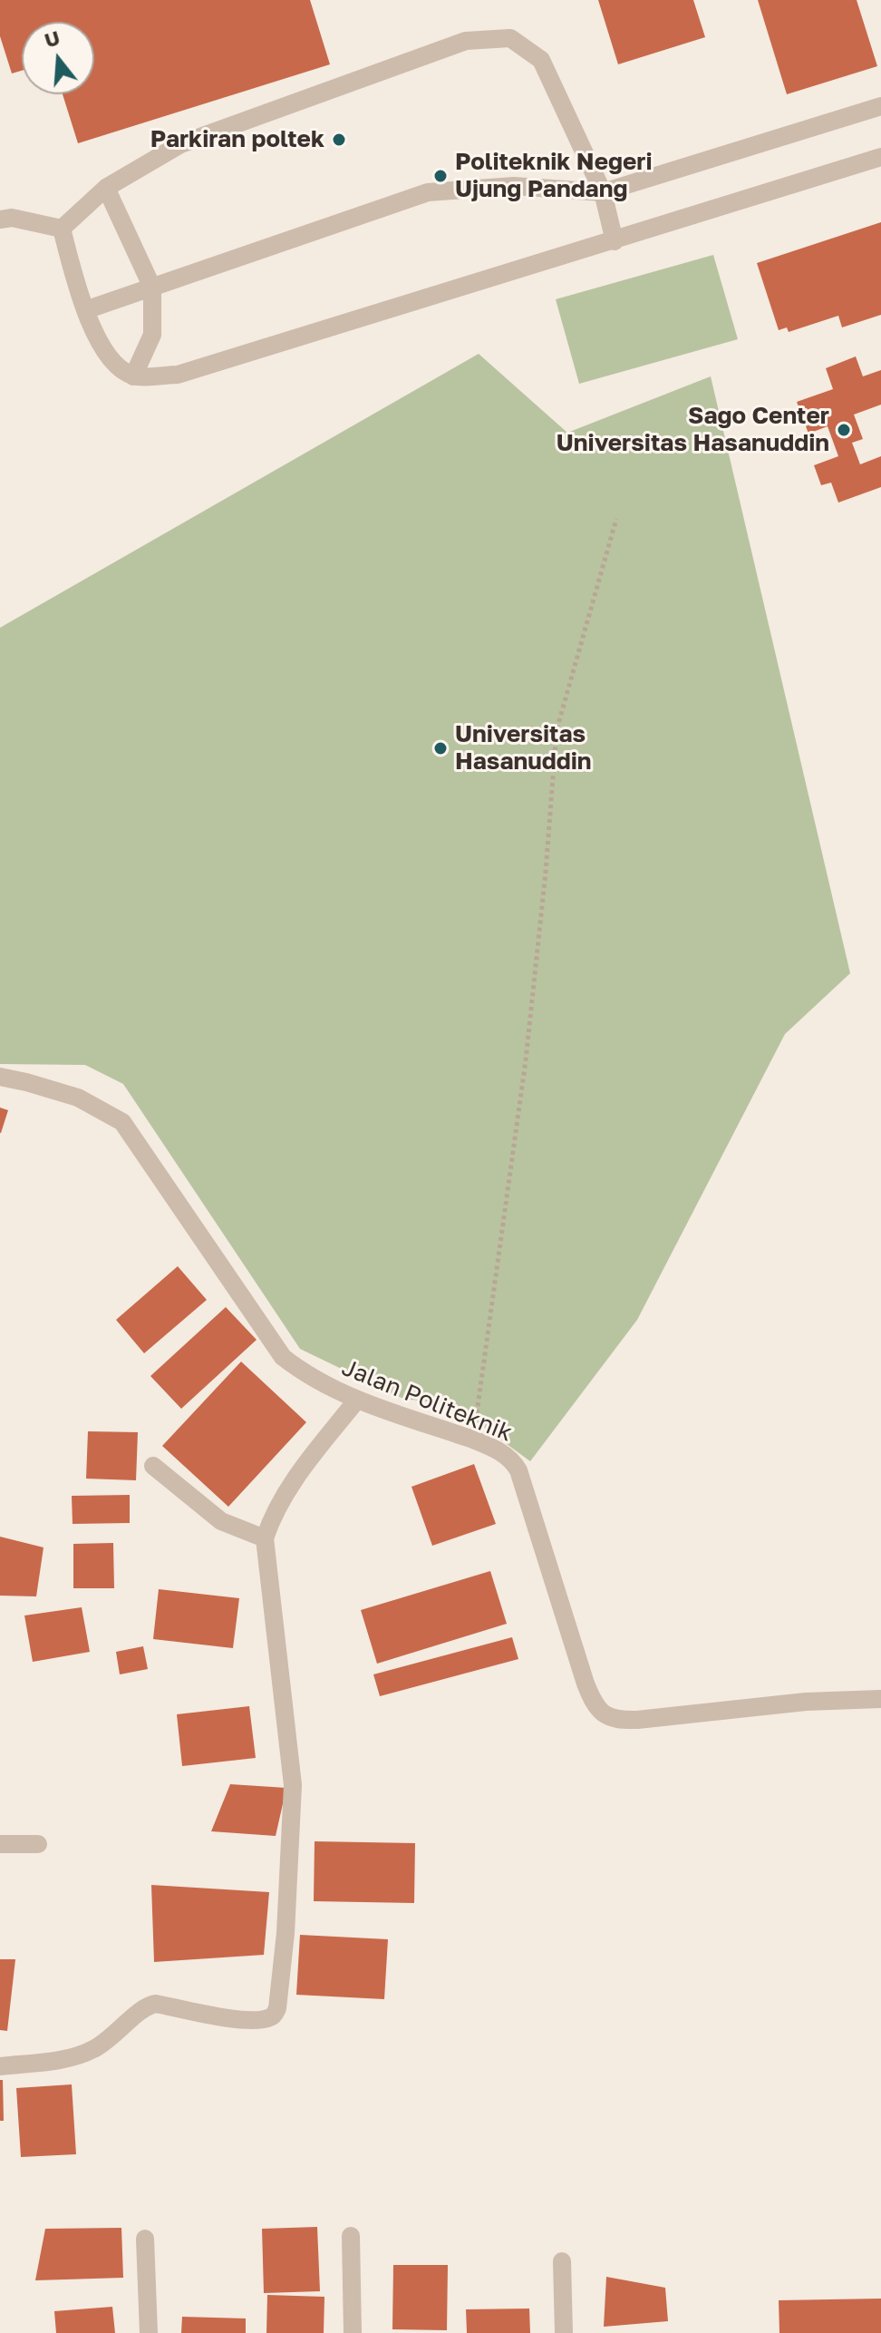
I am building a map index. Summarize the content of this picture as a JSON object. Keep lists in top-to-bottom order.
{
  "streets": {
    "street": ["Jalan Politeknik"]
  },
  "places": [
    "Parkiran poltek",
    "Politeknik Negeri Ujung Pandang",
    "Sago Center Universitas Hasanuddin",
    "Universitas Hasanuddin"
  ],
  "north": "top"
}
